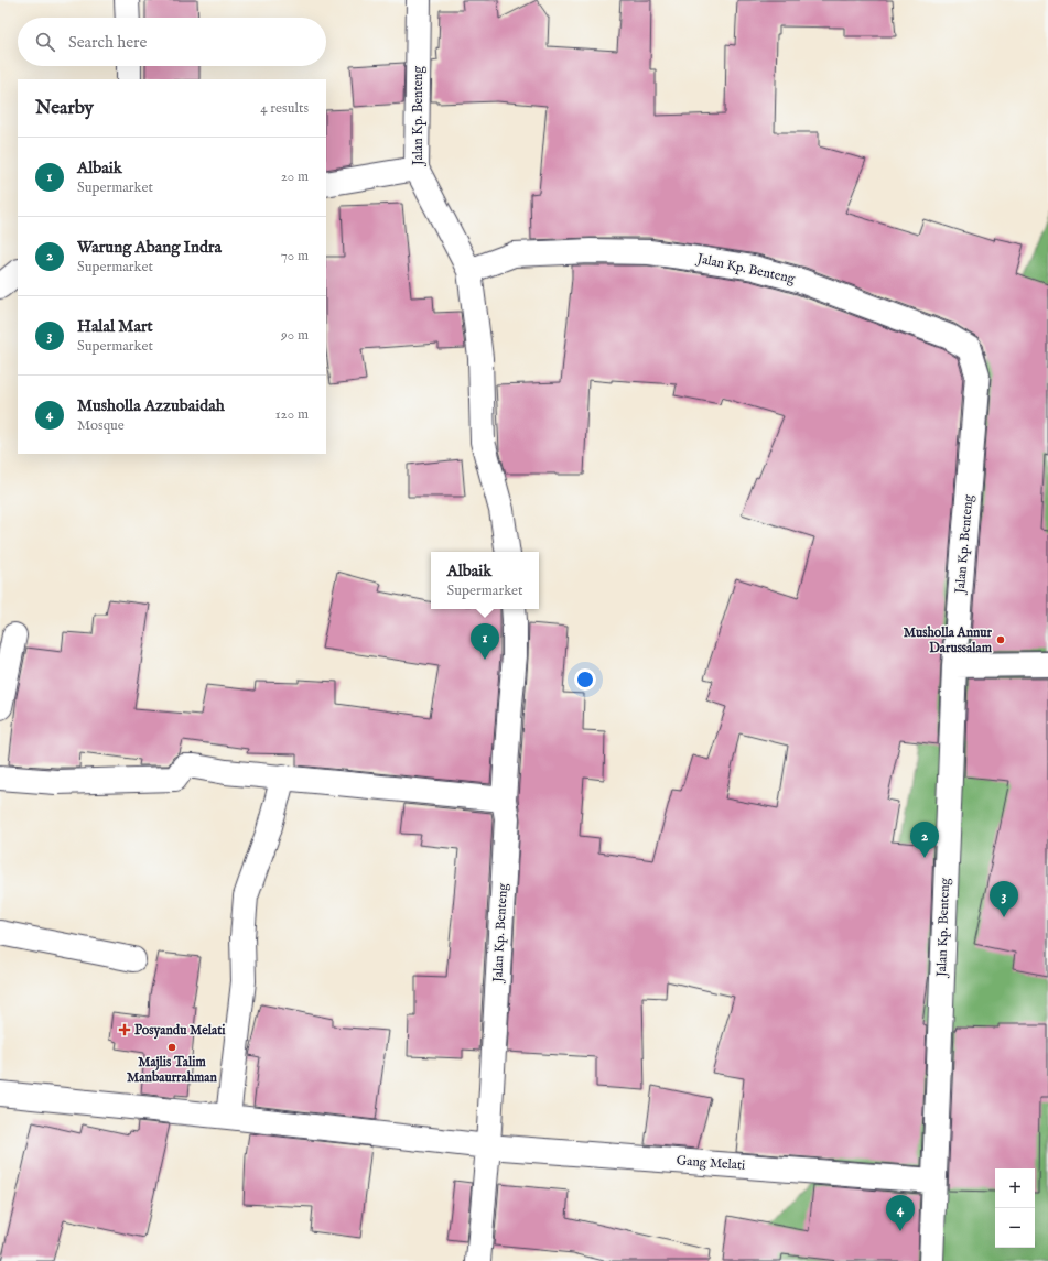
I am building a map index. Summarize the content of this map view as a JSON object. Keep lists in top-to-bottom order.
{
  "streets": {
    "street": ["Jalan Kp. Benteng", "Gang Melati"]
  },
  "crossings": [
    ["Jalan Kp. Benteng", "Gang Melati"]
  ],
  "places": {
    "other": ["Musholla Annur Darussalam", "Majlis Talim Manbaurrahman"],
    "health": ["Posyandu Melati"]
  },
  "page": {
    "search": "Search here",
    "heading": ["Nearby", "4 results"],
    "list": [
      {
        "mark": "1",
        "name": "Albaik",
        "note": "Supermarket",
        "value": "20 m"
      },
      {
        "mark": "2",
        "name": "Warung Abang Indra",
        "note": "Supermarket",
        "value": "70 m"
      },
      {
        "mark": "3",
        "name": "Halal Mart",
        "note": "Supermarket",
        "value": "90 m"
      },
      {
        "mark": "4",
        "name": "Musholla Azzubaidah",
        "note": "Mosque",
        "value": "120 m"
      }
    ],
    "popup": ["Albaik", "Supermarket"],
    "pins": [
      "1",
      "2",
      "3",
      "4"
    ],
    "map_buttons": ["+", "−"]
  }
}
